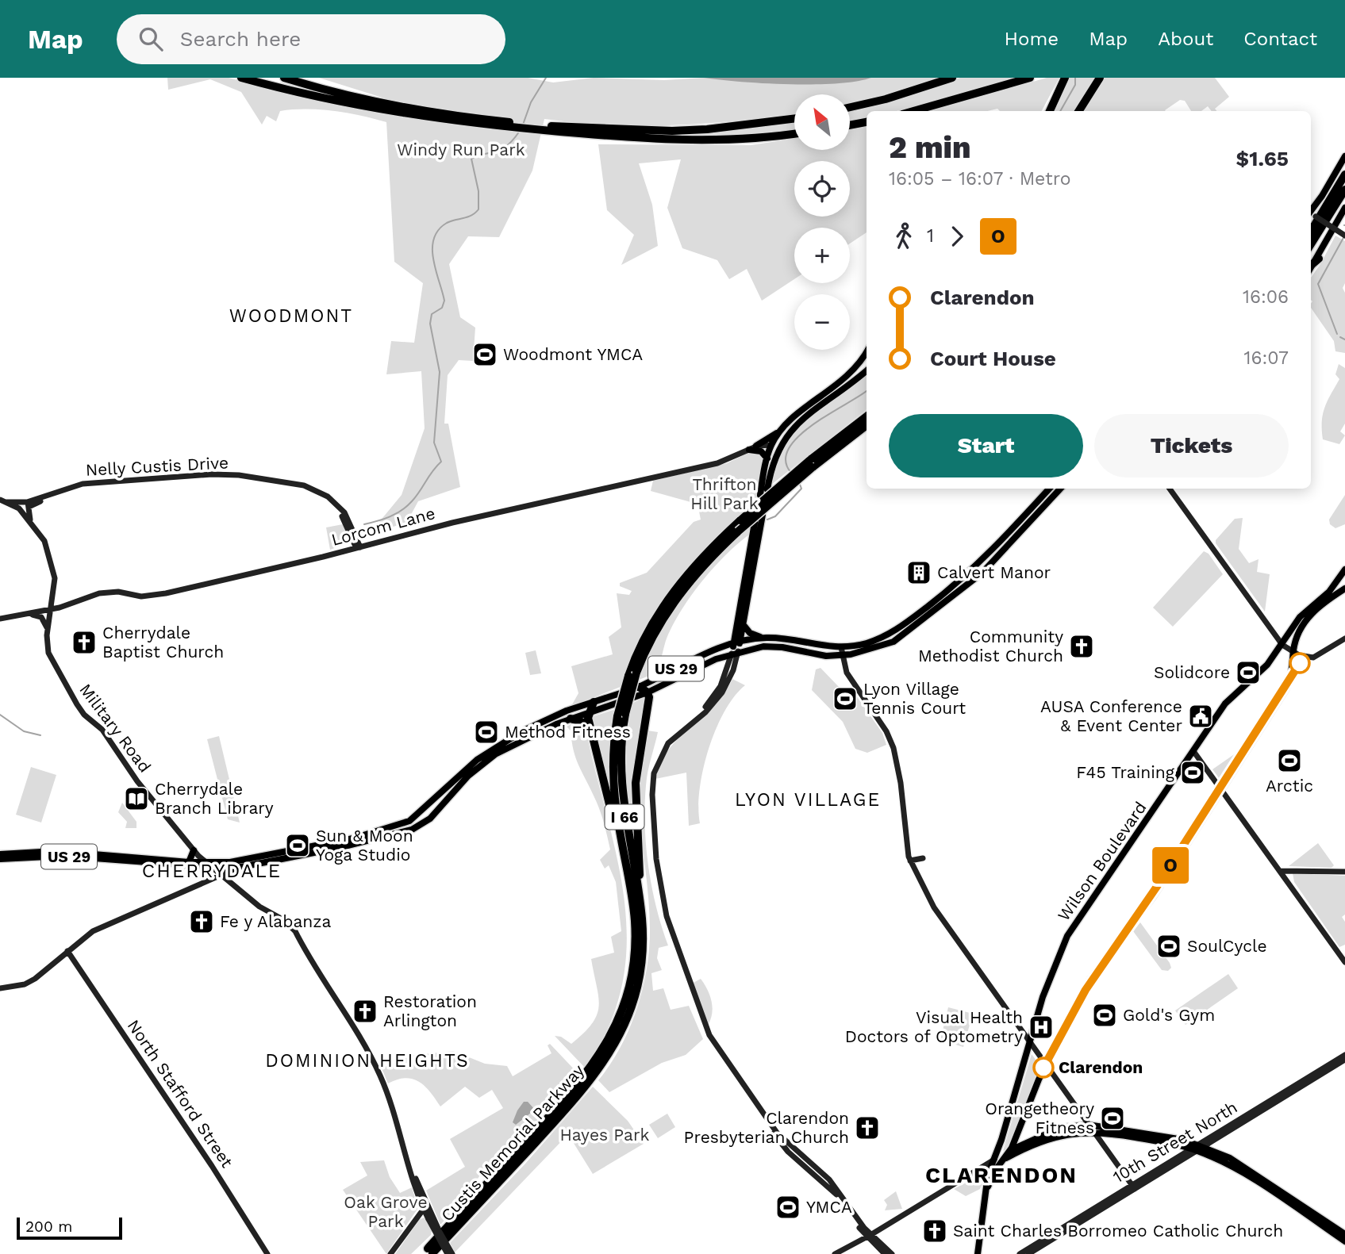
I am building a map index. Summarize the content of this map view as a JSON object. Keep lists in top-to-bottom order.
{
  "streets": {
    "highway": ["I 66", "Custis Memorial Parkway"],
    "main road": ["US 29", "Wilson Boulevard"],
    "street": [
      "Nelly Custis Drive",
      "Lorcom Lane",
      "Military Road",
      "North Stafford Street",
      "10th Street North"
    ]
  },
  "crossings": [
    ["Nelly Custis Drive", "Lorcom Lane"],
    ["Nelly Custis Drive", "Military Road"],
    ["Lorcom Lane", "Military Road"],
    ["US 29", "Military Road"]
  ],
  "districts": [
    "WOODMONT",
    "LYON VILLAGE",
    "CHERRYDALE",
    "DOMINION HEIGHTS",
    "CLARENDON"
  ],
  "parks": [
    "Windy Run Park",
    "Thrifton Hill Park",
    "Hayes Park",
    "Oak Grove Park"
  ],
  "places": {
    "sports": [
      "Woodmont YMCA",
      "Solidcore",
      "Lyon Village Tennis Court",
      "Method Fitness",
      "Arctic",
      "F45 Training",
      "Sun & Moon Yoga Studio",
      "SoulCycle",
      "Gold's Gym",
      "Orangetheory Fitness",
      "YMCA"
    ],
    "building": ["Calvert Manor"],
    "church": [
      "Cherrydale Baptist Church",
      "Community Methodist Church",
      "Fe y Alabanza",
      "Restoration Arlington",
      "Clarendon Presbyterian Church",
      "Saint Charles Borromeo Catholic Church"
    ],
    "public building": ["AUSA Conference & Event Center"],
    "library": ["Cherrydale Branch Library"],
    "hospital": ["Visual Health Doctors of Optometry"],
    "other": ["Clarendon"]
  },
  "lines": ["metro line O"],
  "scale_bar": "200 m",
  "north": "top left",
  "page": {
    "header": "Map",
    "search": "Search here",
    "nav": [
      "Home",
      "Map",
      "About",
      "Contact"
    ],
    "on_map": "O",
    "map_buttons": ["+", "−"],
    "heading": ["2 min", "16:05 – 16:07 · Metro", "$1.65"],
    "legs": ["1", "O"],
    "list": [
      {
        "name": "Clarendon",
        "value": "16:06"
      },
      {
        "name": "Court House",
        "value": "16:07"
      }
    ],
    "buttons": ["Start", "Tickets"],
    "scale": "200 m"
  }
}
